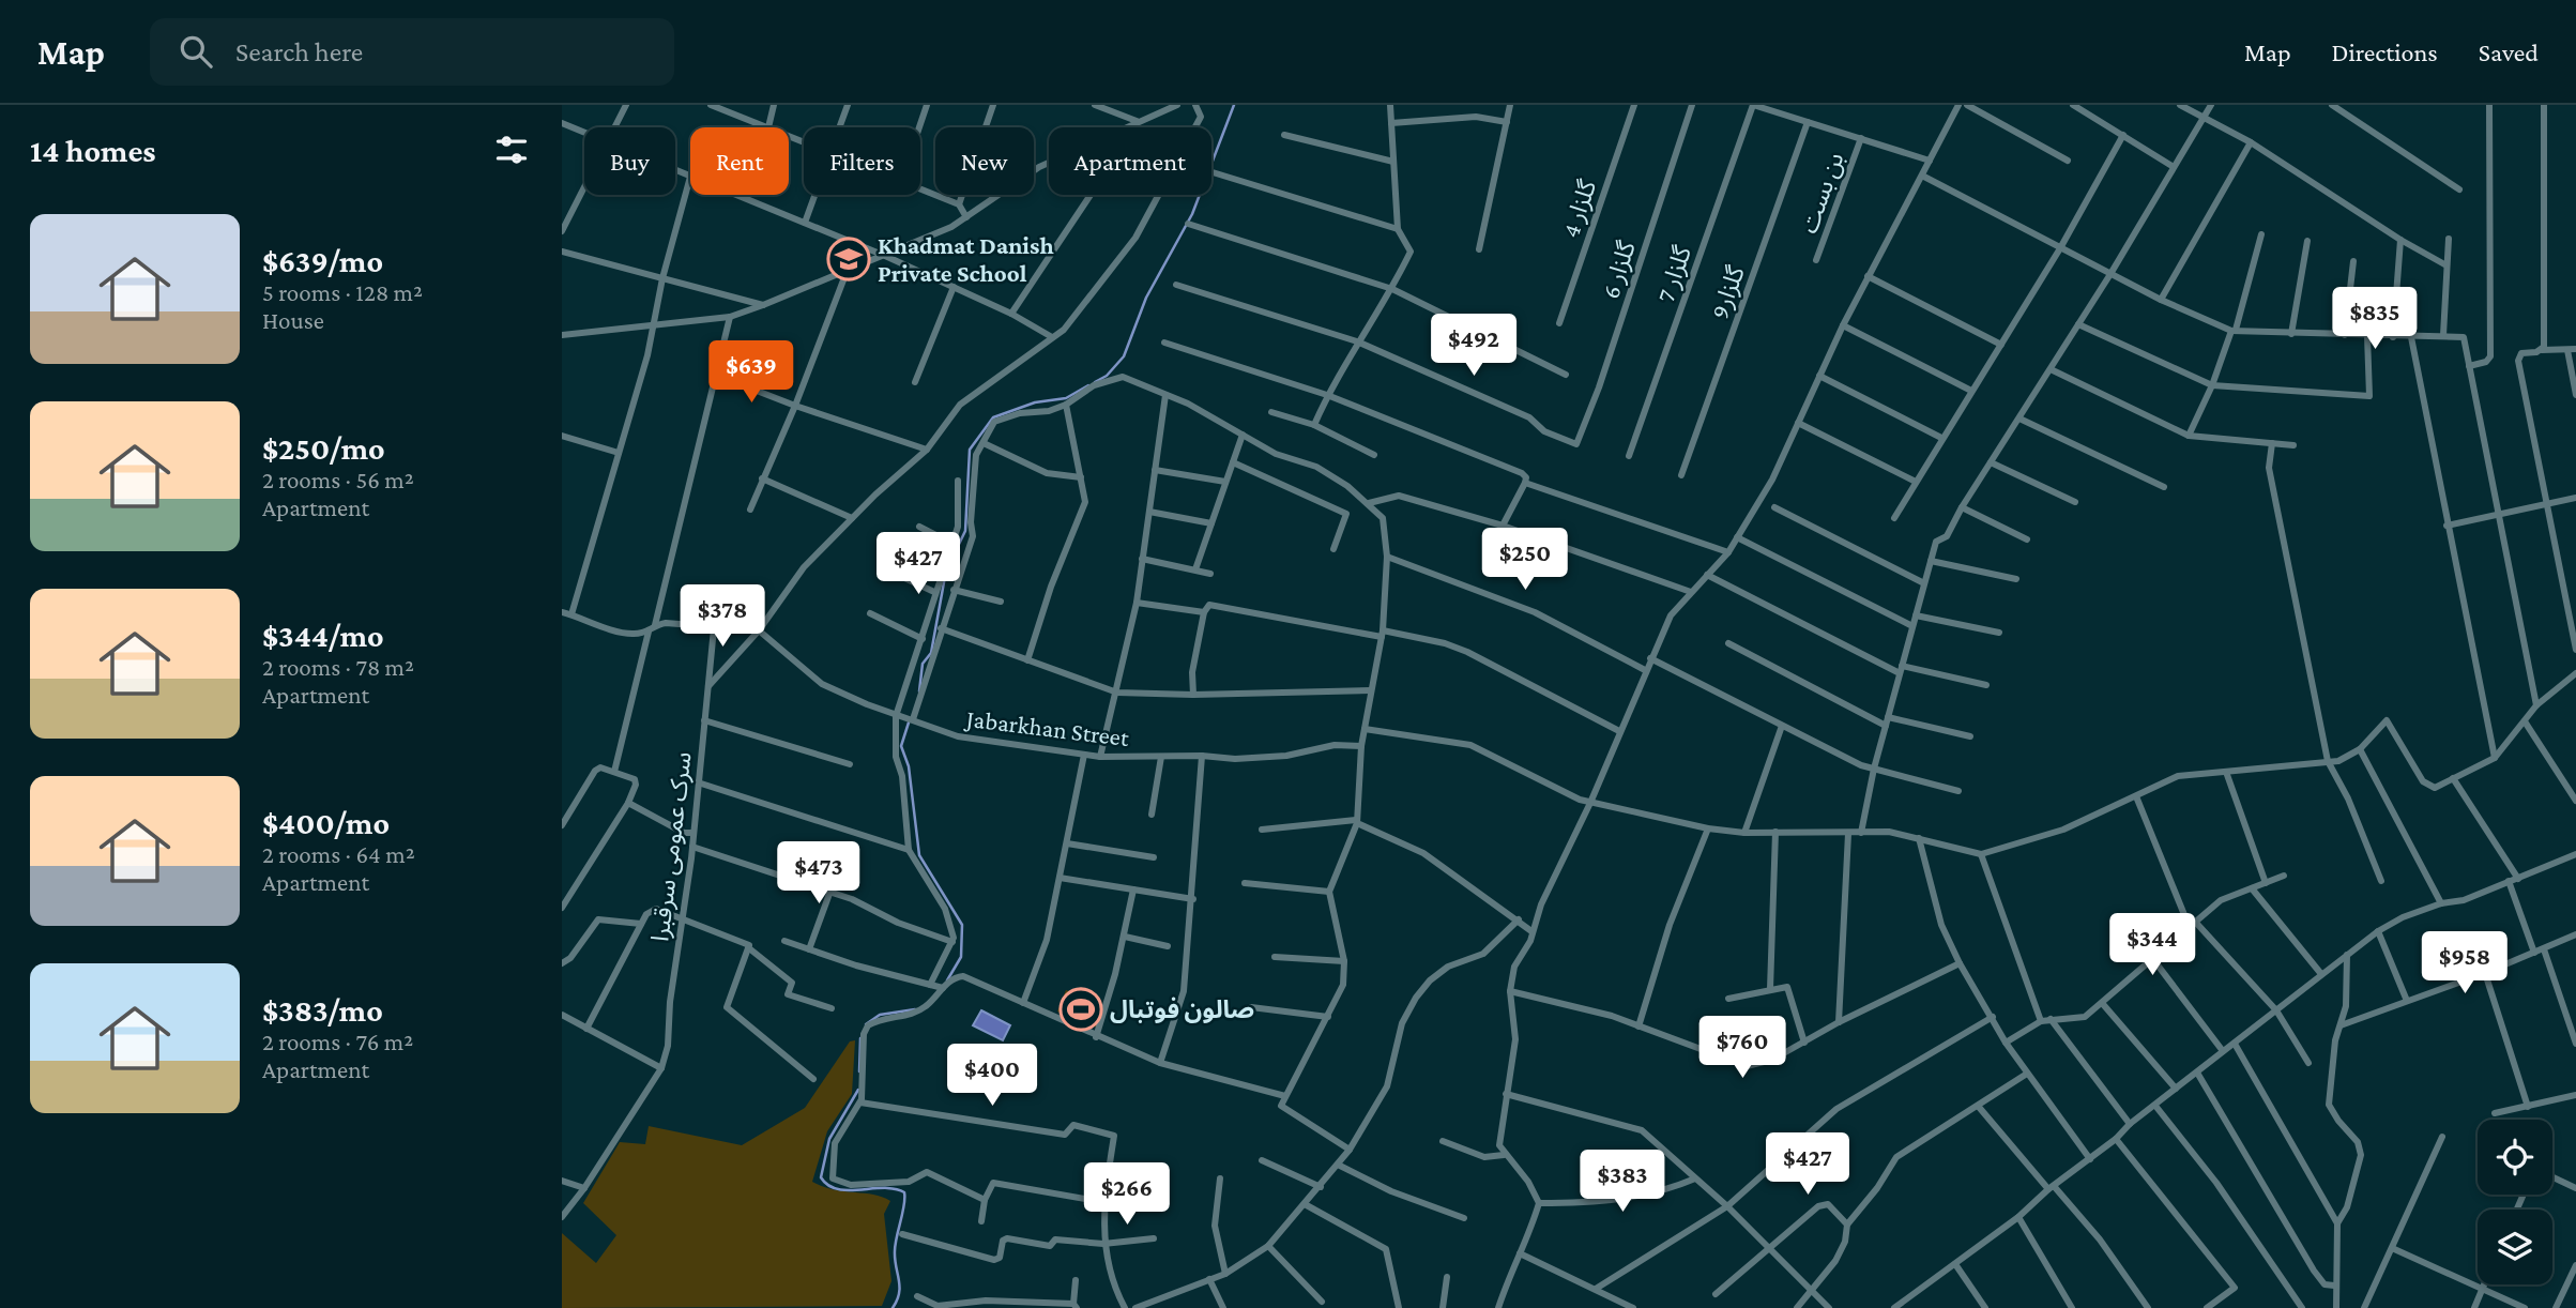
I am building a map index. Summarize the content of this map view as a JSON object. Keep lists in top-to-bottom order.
{
  "streets": {
    "street": [
      "بن بست",
      "گلزار 4",
      "گلزار 6",
      "گلزار 7",
      "گلزار9",
      "Jabarkhan Street",
      "سرک عمومی سرقبرا"
    ]
  },
  "places": {
    "school or university": ["Khadmat Danish Private School"],
    "sports": ["صالون فوتبال"]
  },
  "page": {
    "header": "Map",
    "search": "Search here",
    "nav": ["Map", "Directions", "Saved"],
    "heading": "14 homes",
    "chip": [
      "Buy",
      "Rent",
      "Filters",
      "New",
      "Apartment"
    ],
    "list": [
      {
        "name": "$639/mo",
        "note": "5 rooms · 128 m² · House"
      },
      {
        "name": "$250/mo",
        "note": "2 rooms · 56 m² · Apartment"
      },
      {
        "name": "$344/mo",
        "note": "2 rooms · 78 m² · Apartment"
      },
      {
        "name": "$400/mo",
        "note": "2 rooms · 64 m² · Apartment"
      },
      {
        "name": "$383/mo",
        "note": "2 rooms · 76 m² · Apartment"
      }
    ],
    "price": [
      "$835",
      "$492",
      "$639",
      "$250",
      "$427",
      "$378",
      "$473",
      "$344",
      "$958",
      "$760",
      "$400",
      "$427",
      "$383",
      "$266"
    ]
  }
}
